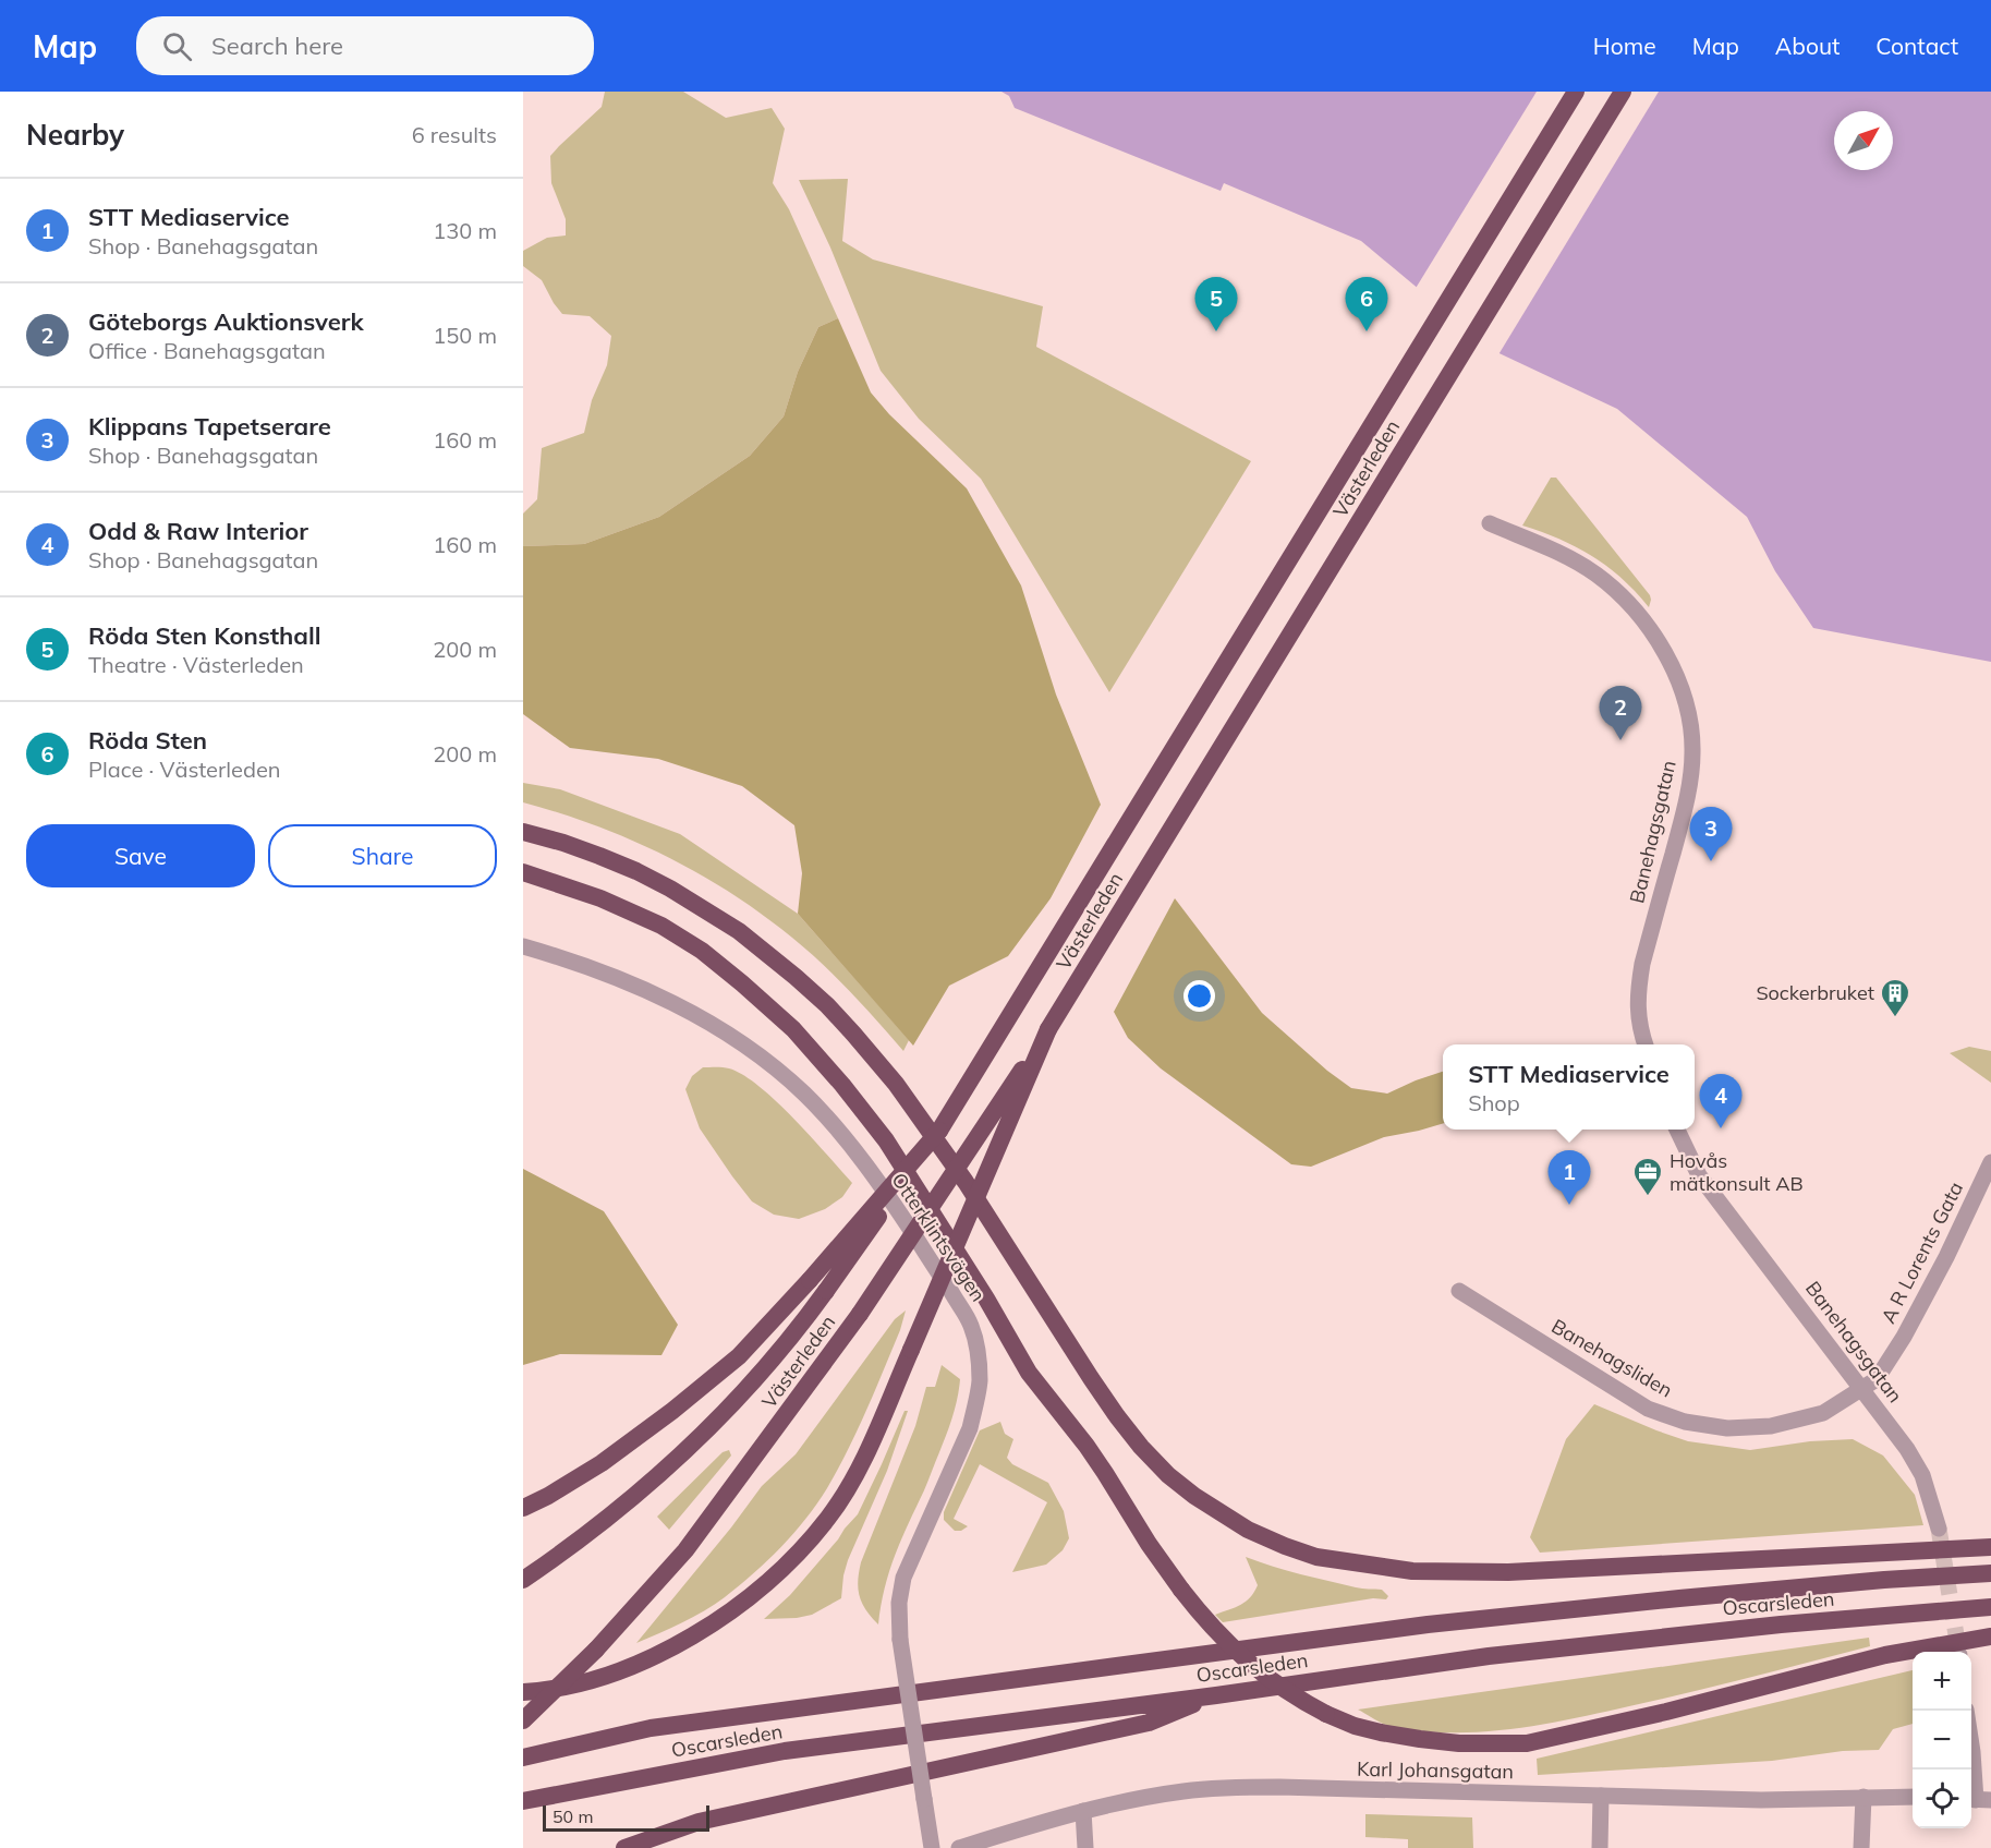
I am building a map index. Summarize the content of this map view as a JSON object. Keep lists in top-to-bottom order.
{
  "streets": {
    "highway": ["Västerleden", "Oscarsleden"],
    "street": [
      "Banehagsgatan",
      "Otterklintsvägen",
      "A R Lorents Gata",
      "Banehagsliden",
      "Karl Johansgatan"
    ]
  },
  "crossings": [
    ["Banehagsgatan", "A R Lorents Gata"],
    ["Banehagsgatan", "Banehagsliden"],
    ["A R Lorents Gata", "Banehagsliden"]
  ],
  "places": {
    "building": ["Sockerbruket"],
    "office": ["Hovås mätkonsult AB"]
  },
  "scale_bar": "50 m",
  "north": "top right",
  "page": {
    "header": "Map",
    "search": "Search here",
    "nav": [
      "Home",
      "Map",
      "About",
      "Contact"
    ],
    "heading": ["Nearby", "6 results"],
    "list": [
      {
        "mark": "1",
        "name": "STT Mediaservice",
        "note": "Shop · Banehagsgatan",
        "value": "130 m"
      },
      {
        "mark": "2",
        "name": "Göteborgs Auktionsverk",
        "note": "Office · Banehagsgatan",
        "value": "150 m"
      },
      {
        "mark": "3",
        "name": "Klippans Tapetserare",
        "note": "Shop · Banehagsgatan",
        "value": "160 m"
      },
      {
        "mark": "4",
        "name": "Odd & Raw Interior",
        "note": "Shop · Banehagsgatan",
        "value": "160 m"
      },
      {
        "mark": "5",
        "name": "Röda Sten Konsthall",
        "note": "Theatre · Västerleden",
        "value": "200 m"
      },
      {
        "mark": "6",
        "name": "Röda Sten",
        "note": "Place · Västerleden",
        "value": "200 m"
      }
    ],
    "pins": [
      "5",
      "6",
      "2",
      "3",
      "4",
      "1"
    ],
    "buttons": ["Save", "Share"],
    "popup": ["STT Mediaservice", "Shop"],
    "map_buttons": ["+", "−"],
    "scale": "50 m"
  }
}
